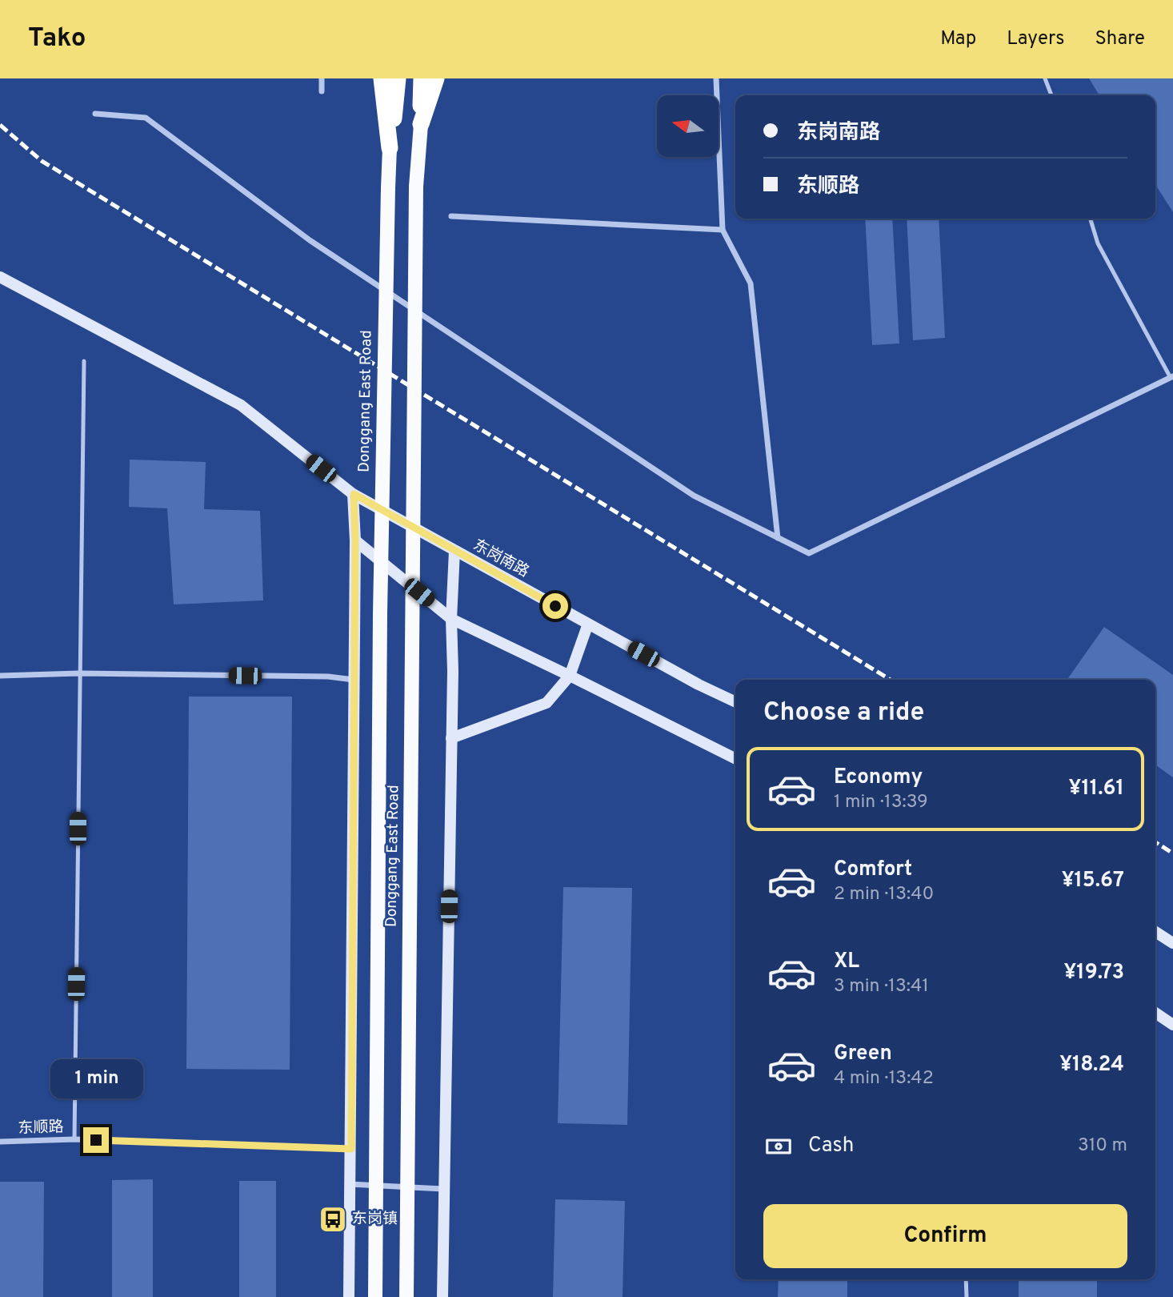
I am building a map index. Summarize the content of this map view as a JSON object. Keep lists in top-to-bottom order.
{
  "streets": {
    "highway": ["Donggang East Road"],
    "street": ["东岗南路", "东顺路"]
  },
  "places": {
    "bus stop": ["东岗镇"]
  },
  "north": "left",
  "page": {
    "header": "Tako",
    "nav": ["Map", "Layers", "Share"],
    "banner": ["东岗南路", "东顺路"],
    "heading": "Choose a ride",
    "list": [
      {
        "name": "Economy",
        "note": "1 min · 13:39",
        "value": "¥11.61"
      },
      {
        "name": "Comfort",
        "note": "2 min · 13:40",
        "value": "¥15.67"
      },
      {
        "name": "XL",
        "note": "3 min · 13:41",
        "value": "¥19.73"
      },
      {
        "name": "Green",
        "note": "4 min · 13:42",
        "value": "¥18.24"
      }
    ],
    "bubble": "1 min",
    "pay": ["Cash", "310 m"],
    "buttons": "Confirm"
  }
}
